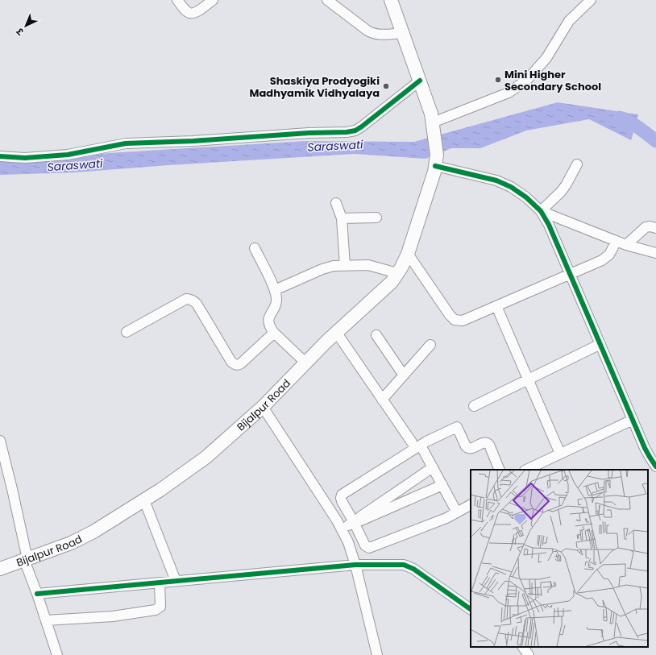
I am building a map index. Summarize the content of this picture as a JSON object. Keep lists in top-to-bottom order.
{
  "streets": {
    "main road": ["Bijalpur Road"]
  },
  "water": ["Saraswati"],
  "places": ["Mini Higher Secondary School", "Shaskiya Prodyogiki Madhyamik Vidhyalaya"],
  "north": "bottom left"
}
